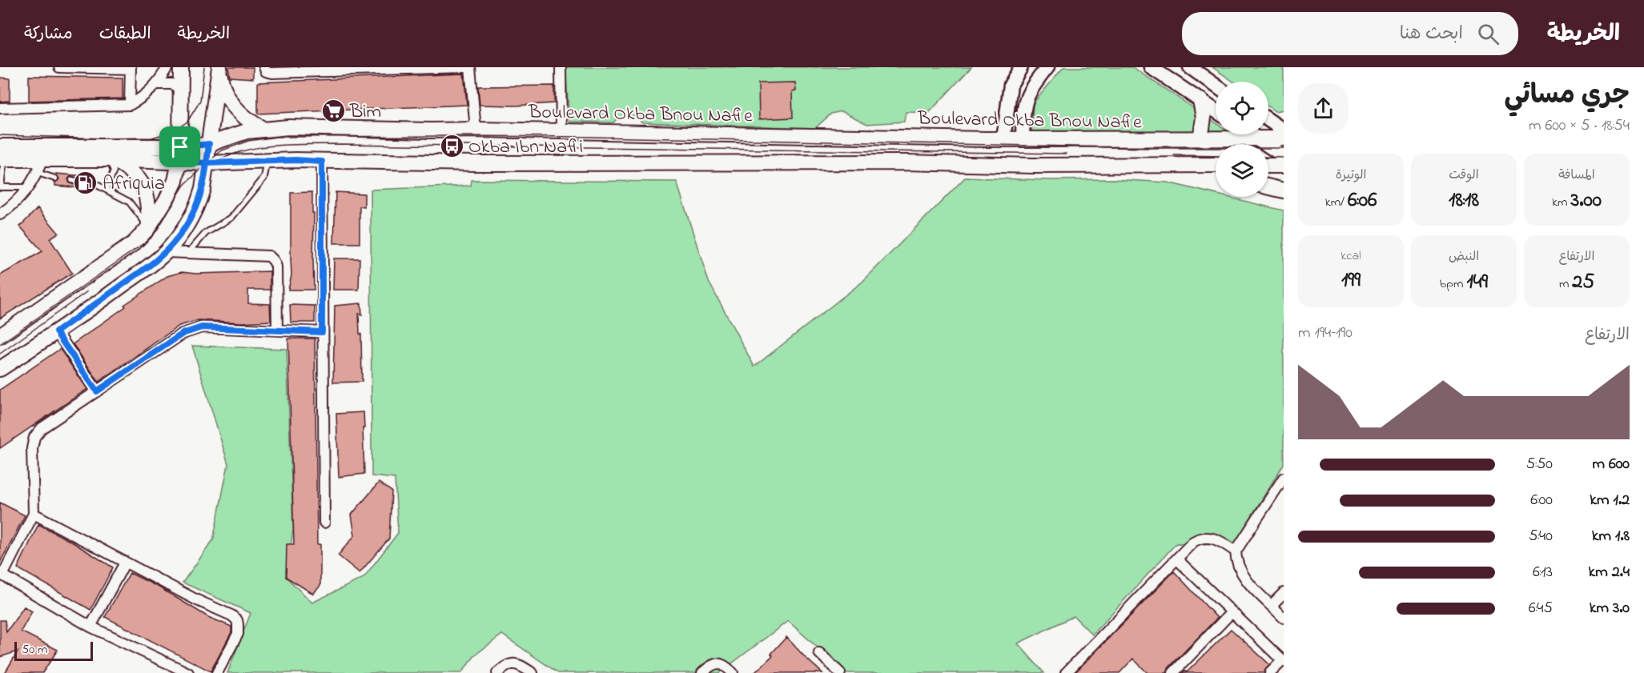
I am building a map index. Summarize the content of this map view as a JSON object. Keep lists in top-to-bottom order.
{
  "streets": {
    "main road": ["Boulevard Okba Bnou Nafie"]
  },
  "places": {
    "supermarket": ["Bim"],
    "bus stop": ["Okba Ibn Nafii"],
    "fuel station": ["Afriquia"]
  },
  "scale_bar": "50 m",
  "page": {
    "header": "الخريطة",
    "search": "ابحث هنا",
    "nav": ["الخريطة", "الطبقات", "مشاركة"],
    "heading": ["جري مسائي", "18:54 · 5 × 600 m"],
    "stats": [
      ["المسافة", "3.00 km"],
      ["الوقت", "18:18"],
      ["الوتيرة", "6:06 /km"],
      ["الارتفاع", "25 m"],
      ["النبض", "149 bpm"],
      ["kcal", "199"]
    ],
    "chart": ["الارتفاع", "190–194 m"],
    "list": [
      {
        "name": "600 m",
        "note": "5:50"
      },
      {
        "name": "1.2 km",
        "note": "6:00"
      },
      {
        "name": "1.8 km",
        "note": "5:40"
      },
      {
        "name": "2.4 km",
        "note": "6:13"
      },
      {
        "name": "3.0 km",
        "note": "6:45"
      }
    ],
    "scale": "50 m"
  }
}
